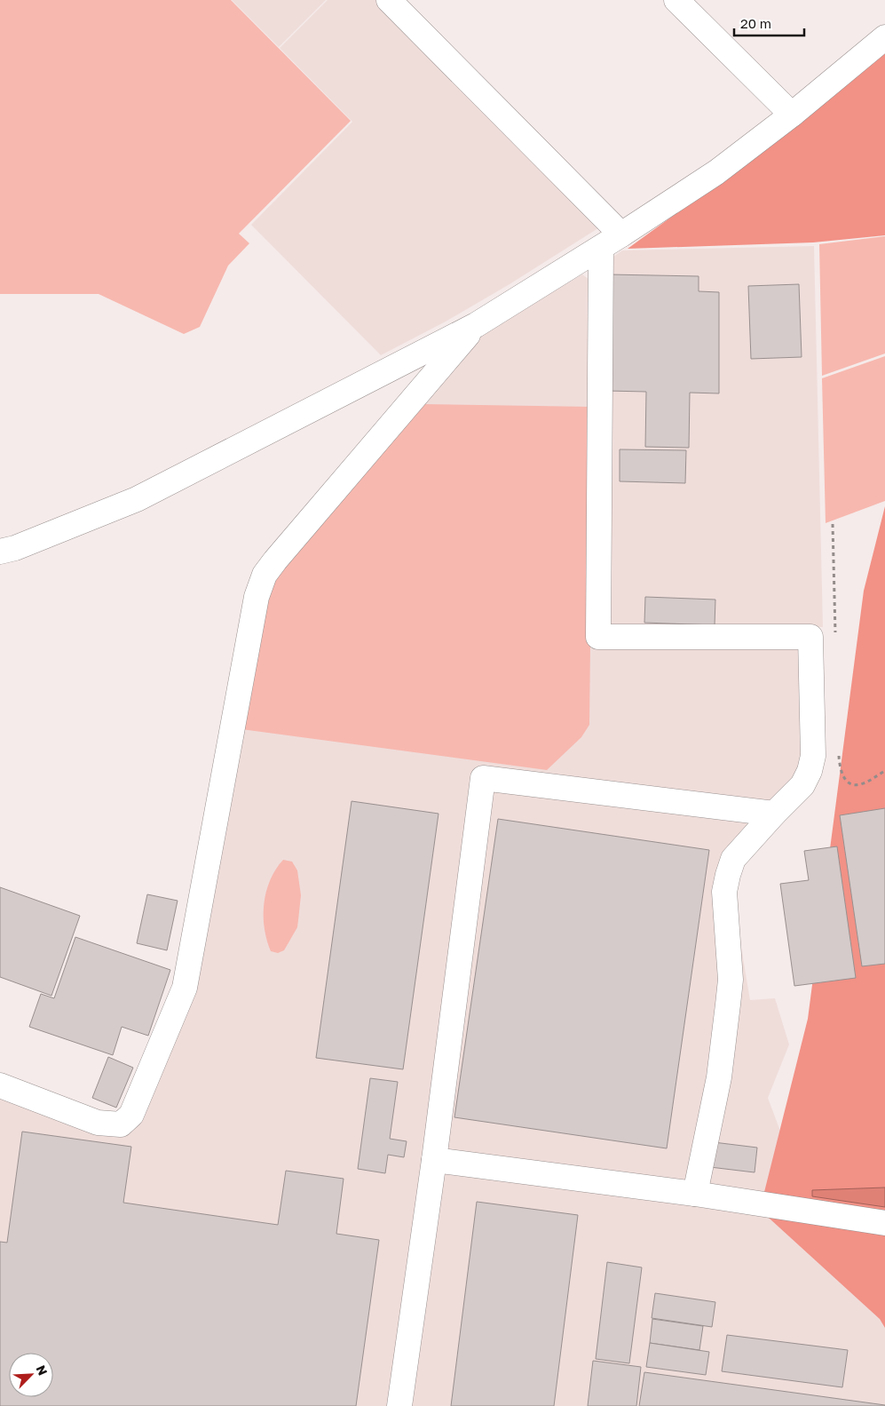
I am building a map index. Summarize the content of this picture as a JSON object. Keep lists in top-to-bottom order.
{
  "scale_bar": "20 m",
  "north": "top right"
}
